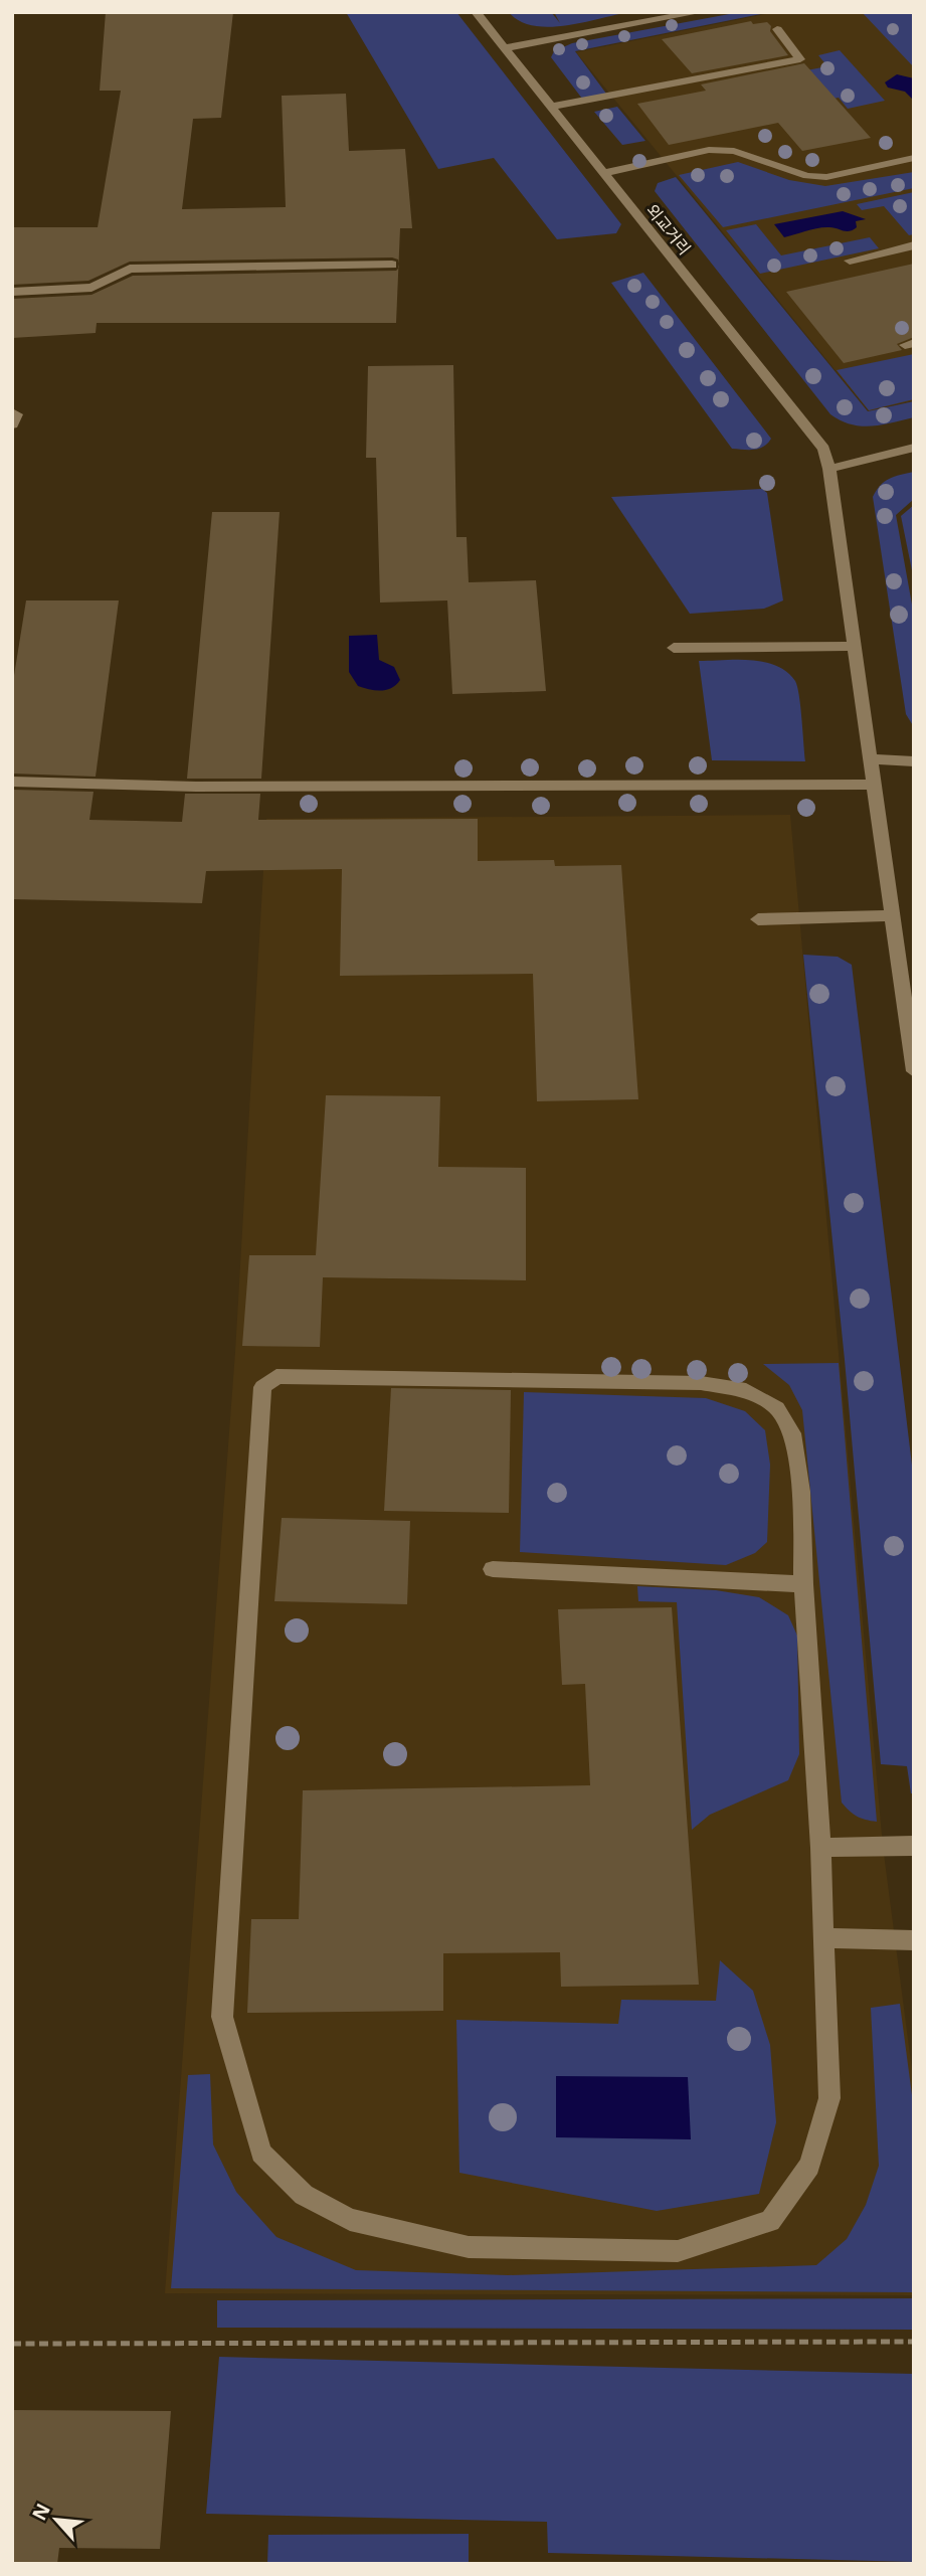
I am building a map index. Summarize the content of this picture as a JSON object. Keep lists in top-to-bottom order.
{
  "streets": {
    "street": ["외교거리"]
  },
  "north": "top left"
}
